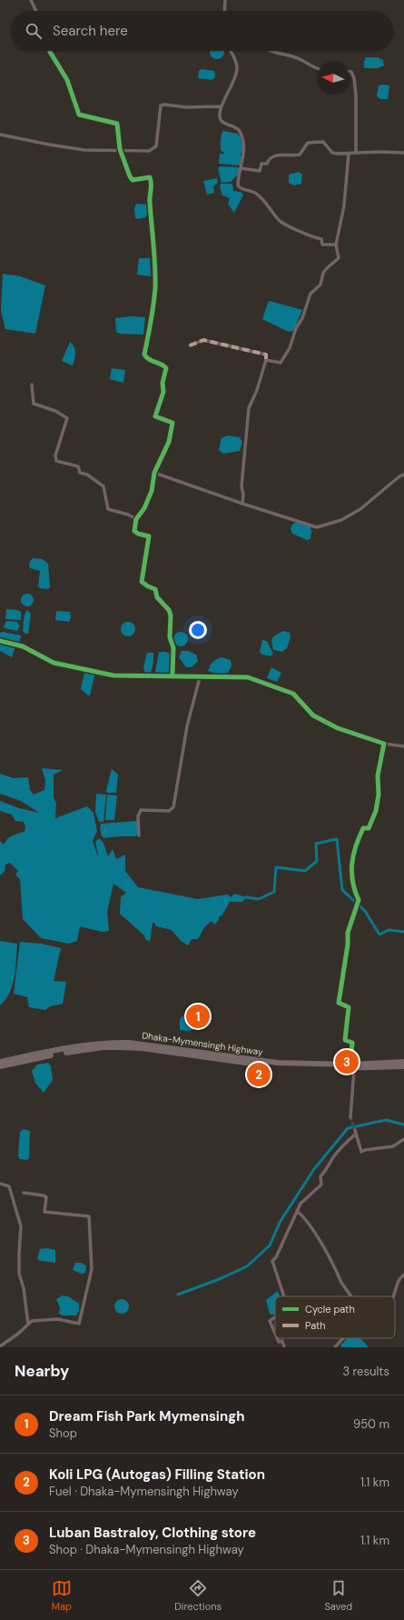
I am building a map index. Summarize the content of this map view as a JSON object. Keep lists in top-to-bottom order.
{
  "streets": {
    "highway": ["Dhaka-Mymensingh Highway"]
  },
  "legend": ["Cycle path", "Path"],
  "north": "left",
  "page": {
    "search": "Search here",
    "pins": ["1", "3", "2"],
    "heading": ["Nearby", "3 results"],
    "list": [
      {
        "mark": "1",
        "name": "Dream Fish Park Mymensingh",
        "note": "Shop",
        "value": "950 m"
      },
      {
        "mark": "2",
        "name": "Koli LPG (Autogas) Filling Station",
        "note": "Fuel · Dhaka-Mymensingh Highway",
        "value": "1.1 km"
      },
      {
        "mark": "3",
        "name": "Luban Bastraloy, Clothing store",
        "note": "Shop · Dhaka-Mymensingh Highway",
        "value": "1.1 km"
      }
    ],
    "nav": ["Map", "Directions", "Saved"]
  }
}
